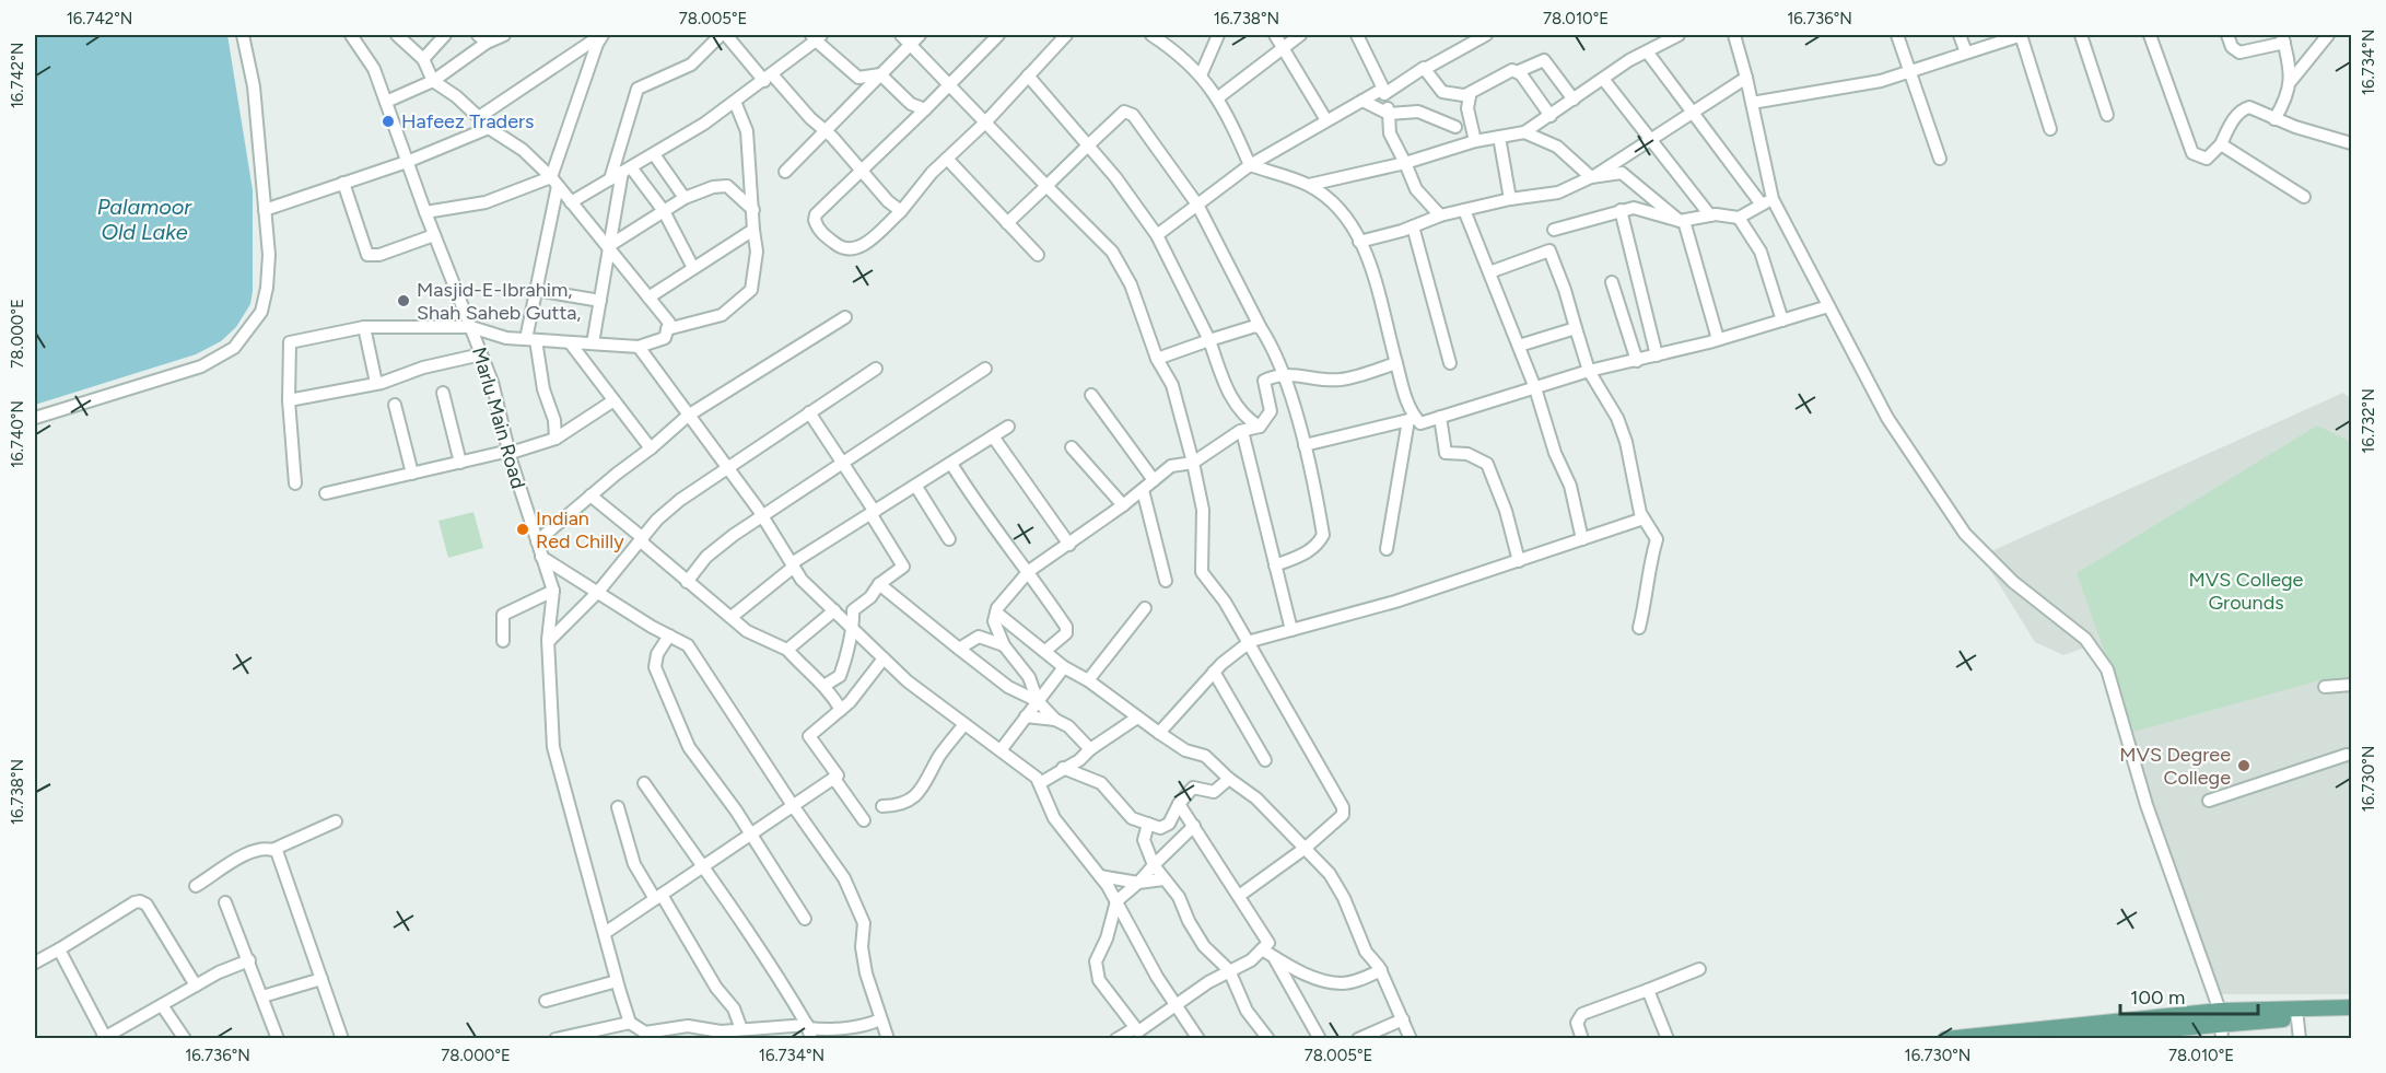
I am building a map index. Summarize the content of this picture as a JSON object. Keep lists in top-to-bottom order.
{
  "streets": {
    "street": ["Marlu Main Road"]
  },
  "water": ["Palamoor Old Lake"],
  "parks": ["MVS College Grounds"],
  "places": [
    "Hafeez Traders",
    "Masjid-E-Ibrahim, Shah Saheb Gutta,",
    "Indian Red Chilly",
    "MVS Degree College"
  ],
  "scale_bar": "100 m",
  "coordinates": [
    "16.742°N",
    "78.005°E",
    "16.738°N",
    "78.010°E",
    "16.736°N",
    "16.734°N",
    "78.000°E",
    "16.732°N",
    "16.740°N",
    "16.730°N"
  ]
}
